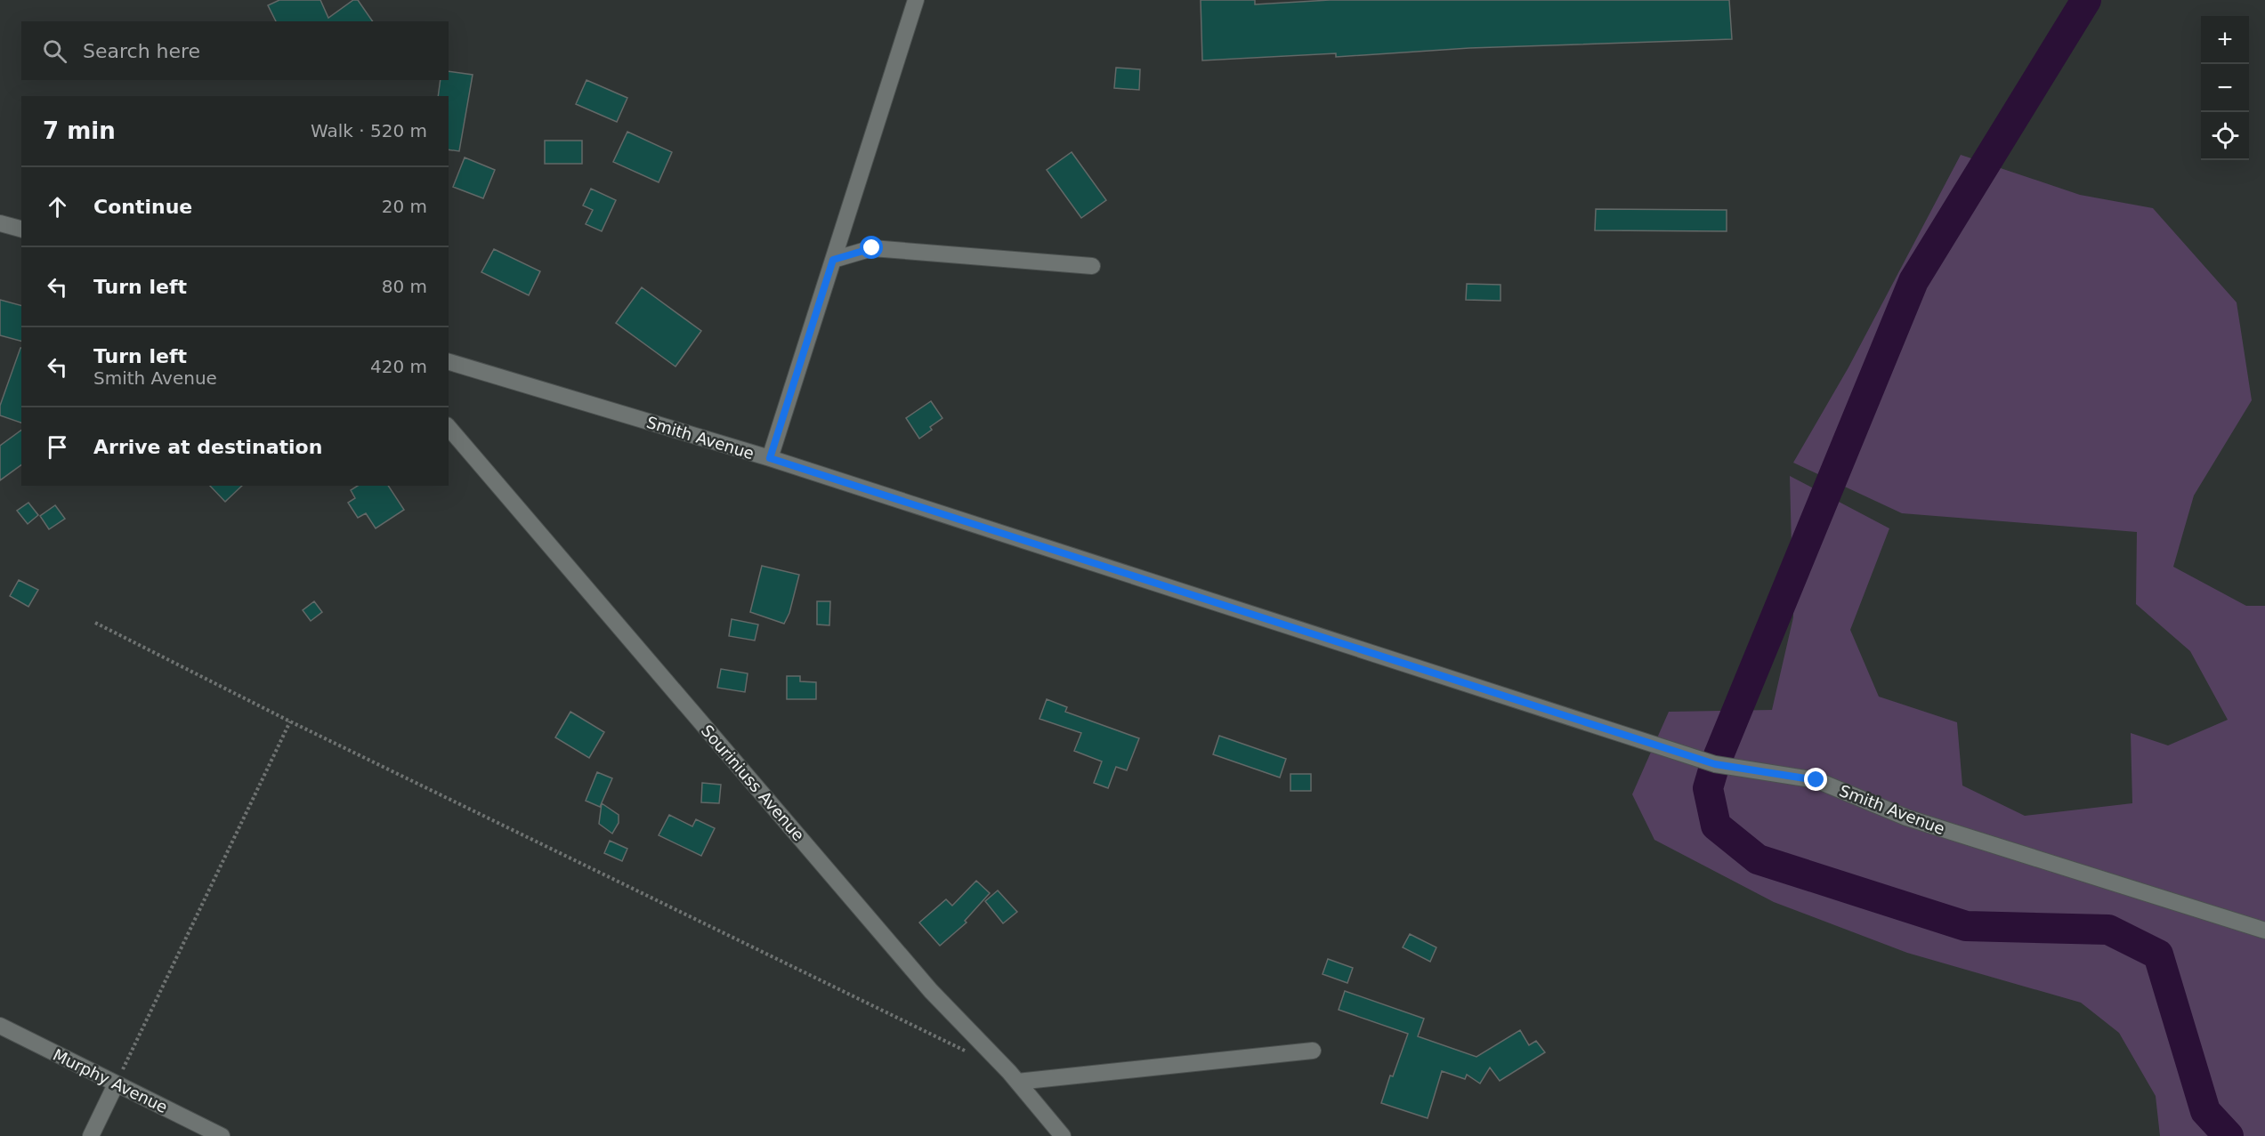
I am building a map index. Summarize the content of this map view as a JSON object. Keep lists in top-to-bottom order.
{
  "streets": {
    "street": ["Smith Avenue", "Souriniuss Avenue", "Murphy Avenue"]
  },
  "page": {
    "map_buttons": ["+", "−"],
    "search": "Search here",
    "heading": ["7 min", "Walk · 520 m"],
    "list": [
      ["Continue", "20 m"],
      ["Turn left", "80 m"],
      ["Turn left", "Smith Avenue", "420 m"],
      "Arrive at destination"
    ]
  }
}
